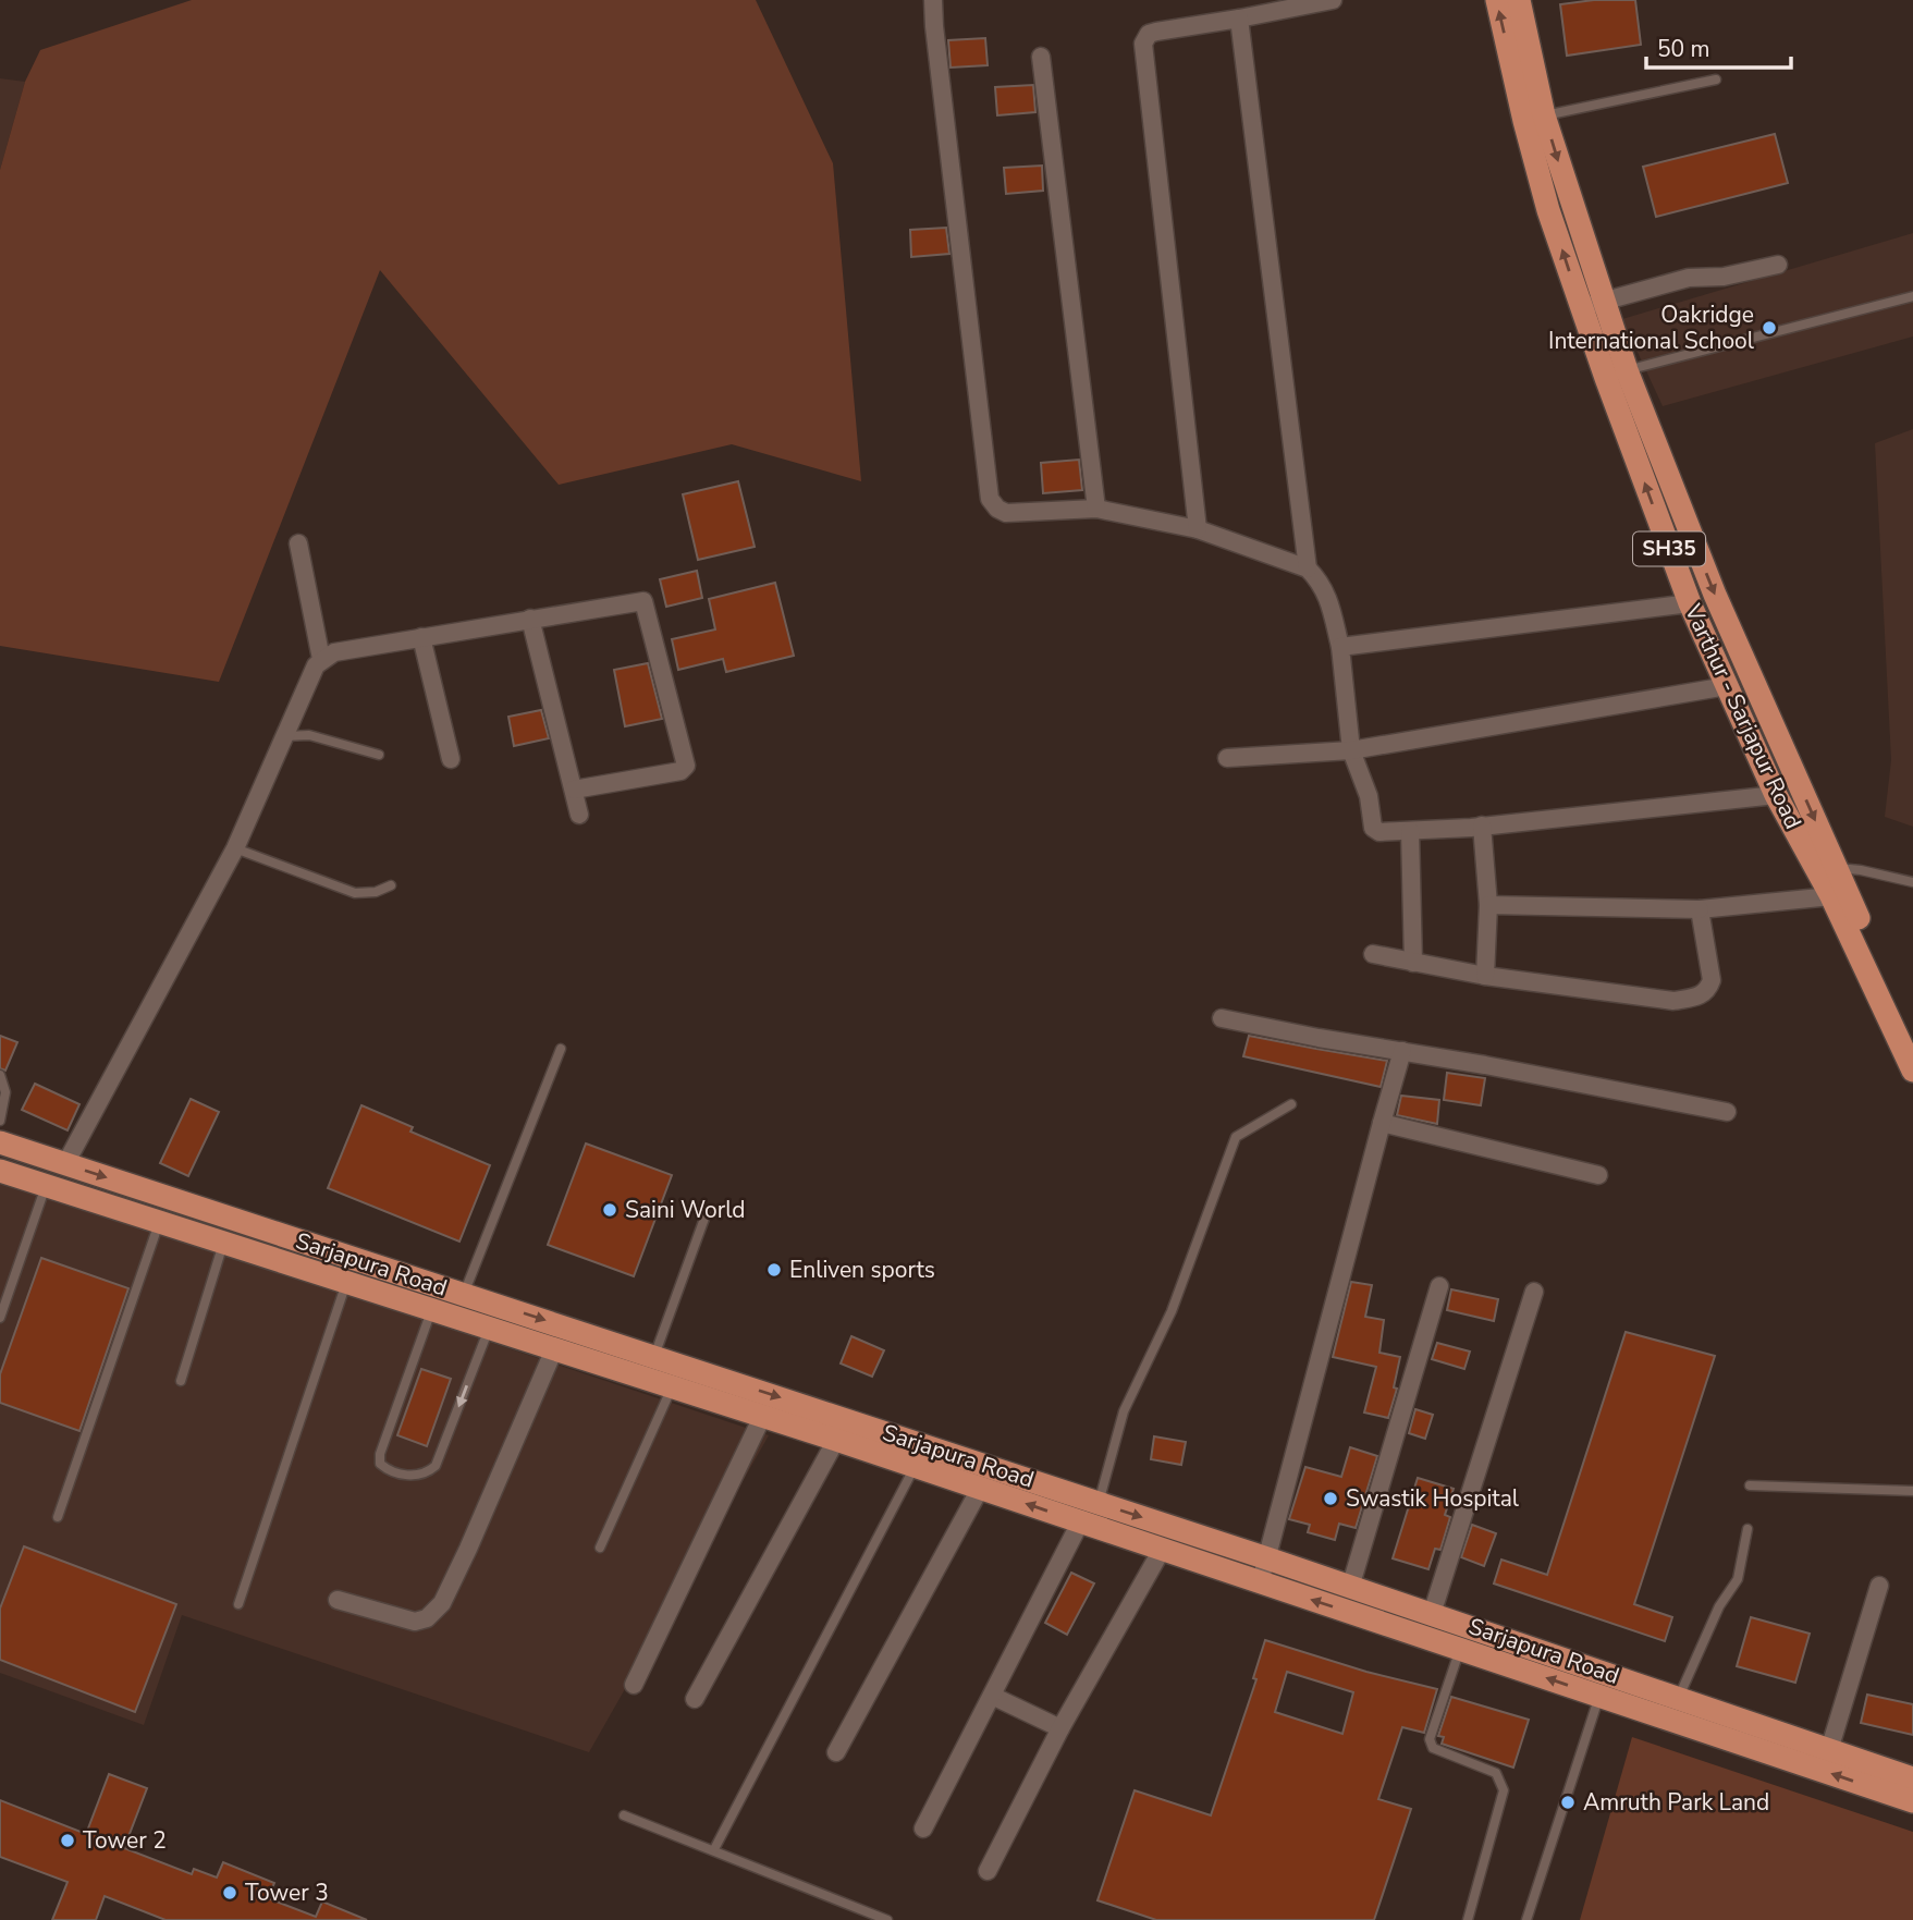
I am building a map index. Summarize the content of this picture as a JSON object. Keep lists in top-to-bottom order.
{
  "streets": {
    "main road": ["SH35", "Varthur - Sarjapur Road", "Sarjapura Road"]
  },
  "places": [
    "Oakridge International School",
    "Saini World",
    "Enliven sports",
    "Swastik Hospital",
    "Amruth Park Land",
    "Tower 2",
    "Tower 3"
  ],
  "scale_bar": "50 m"
}
